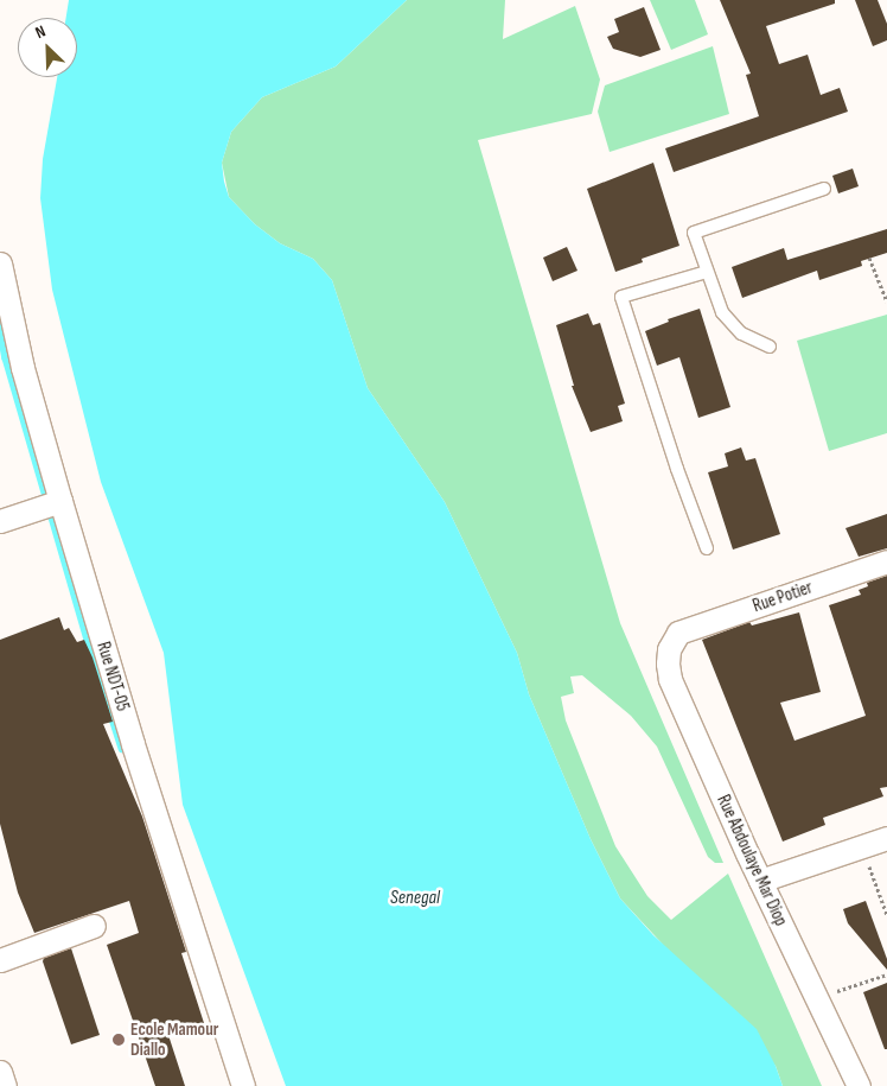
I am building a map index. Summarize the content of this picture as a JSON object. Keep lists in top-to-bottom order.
{
  "streets": {
    "street": ["Rue Potier", "Rue NDT-05", "Rue Abdoulaye Mar Diop"]
  },
  "crossings": [
    ["Rue Potier", "Rue Abdoulaye Mar Diop"]
  ],
  "water": ["Senegal"],
  "places": ["Ecole Mamour Diallo"],
  "north": "top left"
}
